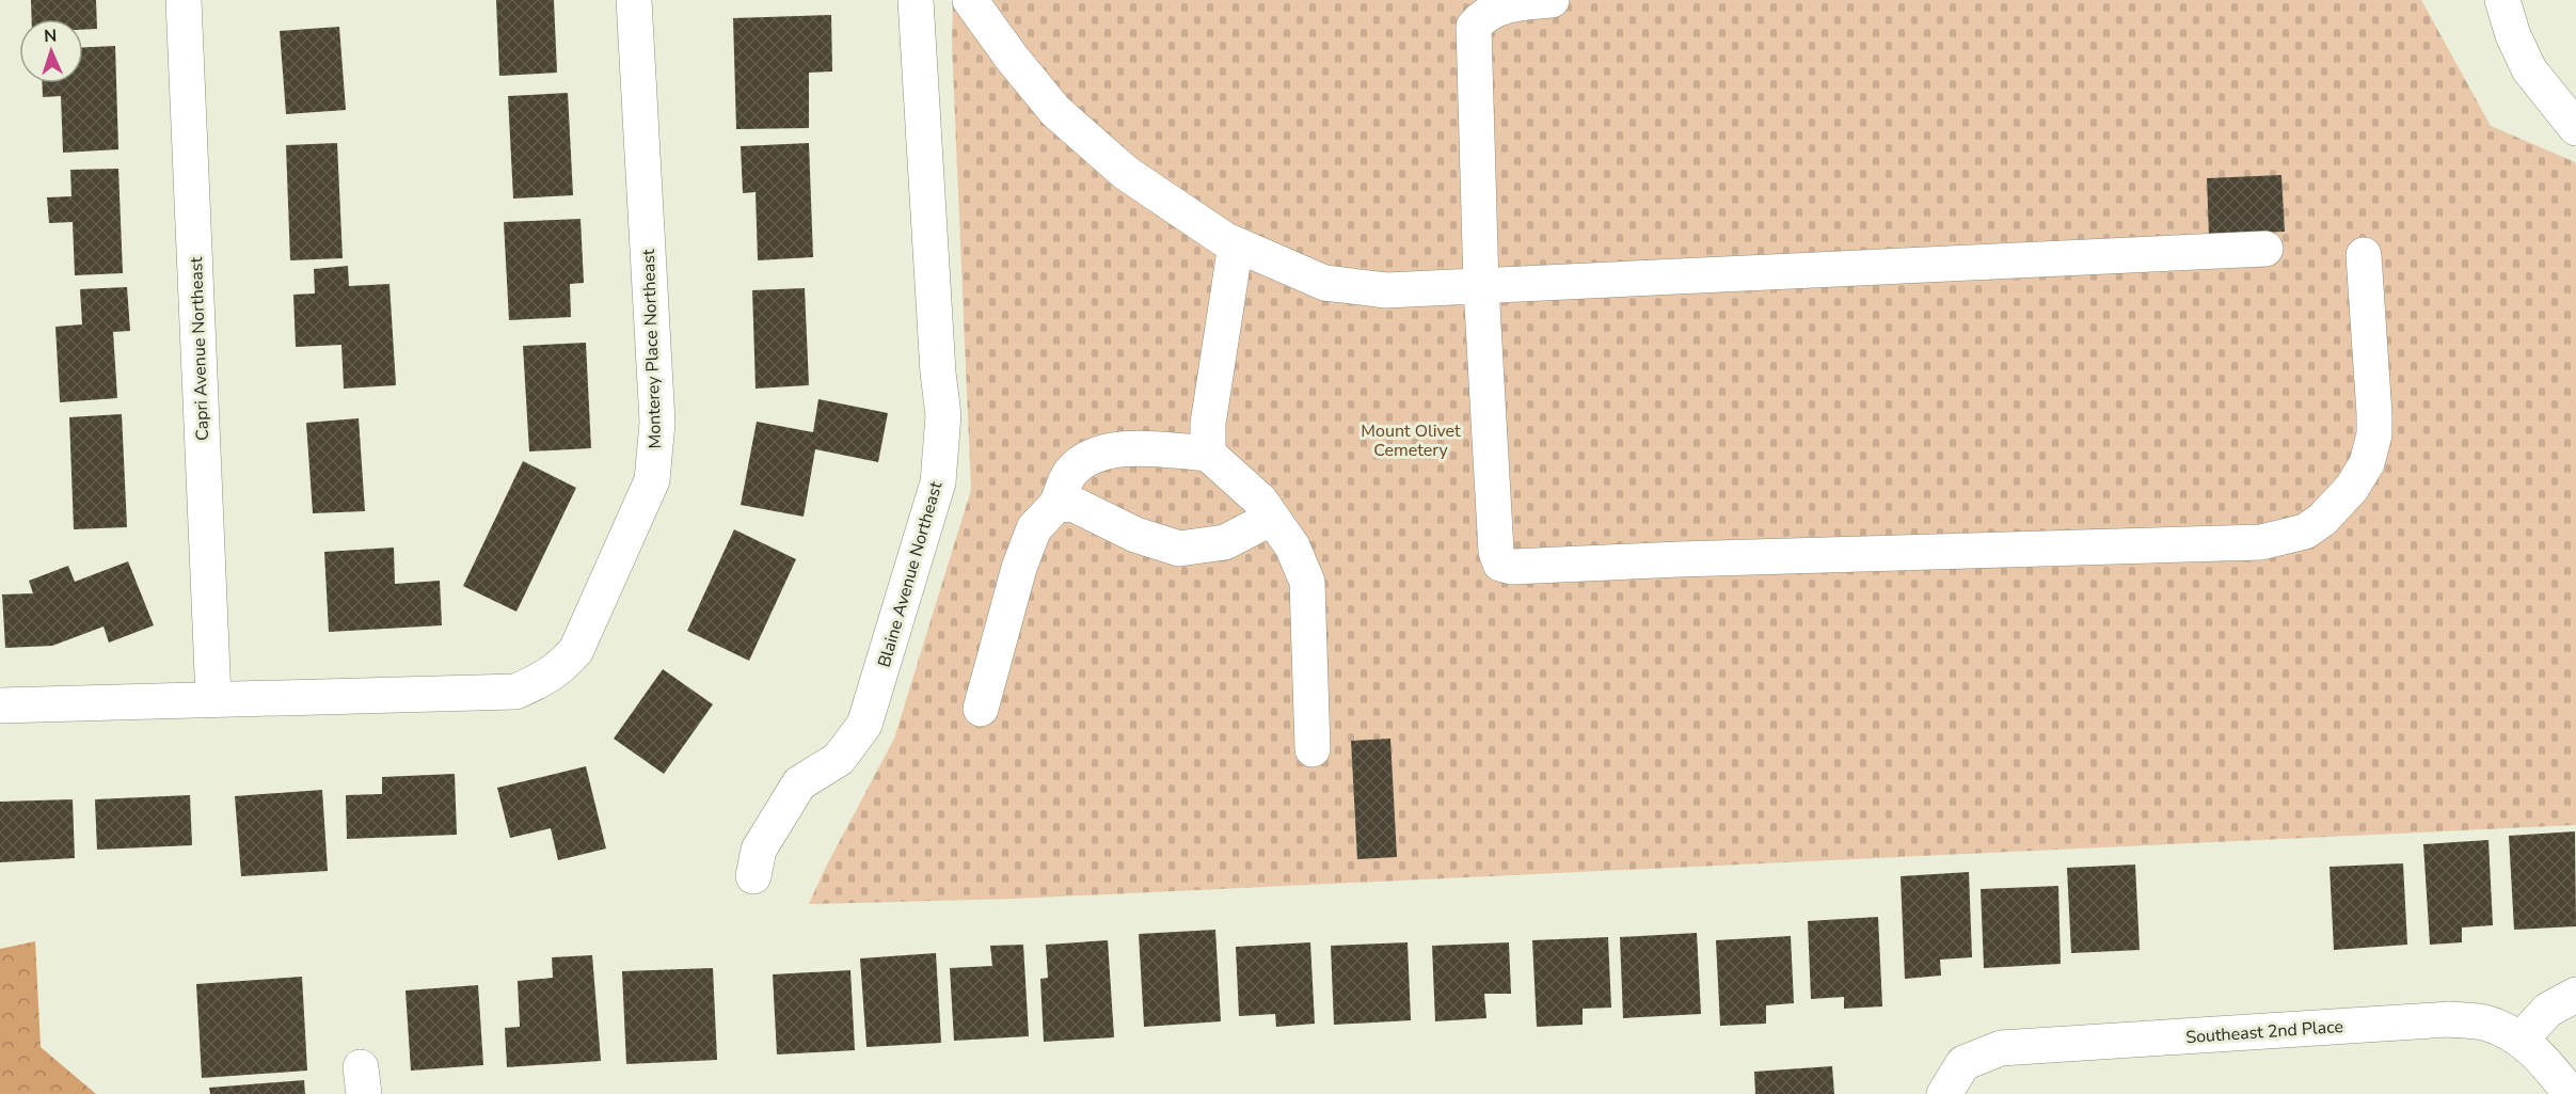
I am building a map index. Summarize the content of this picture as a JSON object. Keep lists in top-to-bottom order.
{
  "streets": {
    "street": [
      "Capri Avenue Northeast",
      "Monterey Place Northeast",
      "Blaine Avenue Northeast",
      "Southeast 2nd Place"
    ]
  },
  "crossings": [
    ["Capri Avenue Northeast", "Monterey Place Northeast"]
  ],
  "parks": ["Mount Olivet Cemetery"],
  "north": "top"
}
